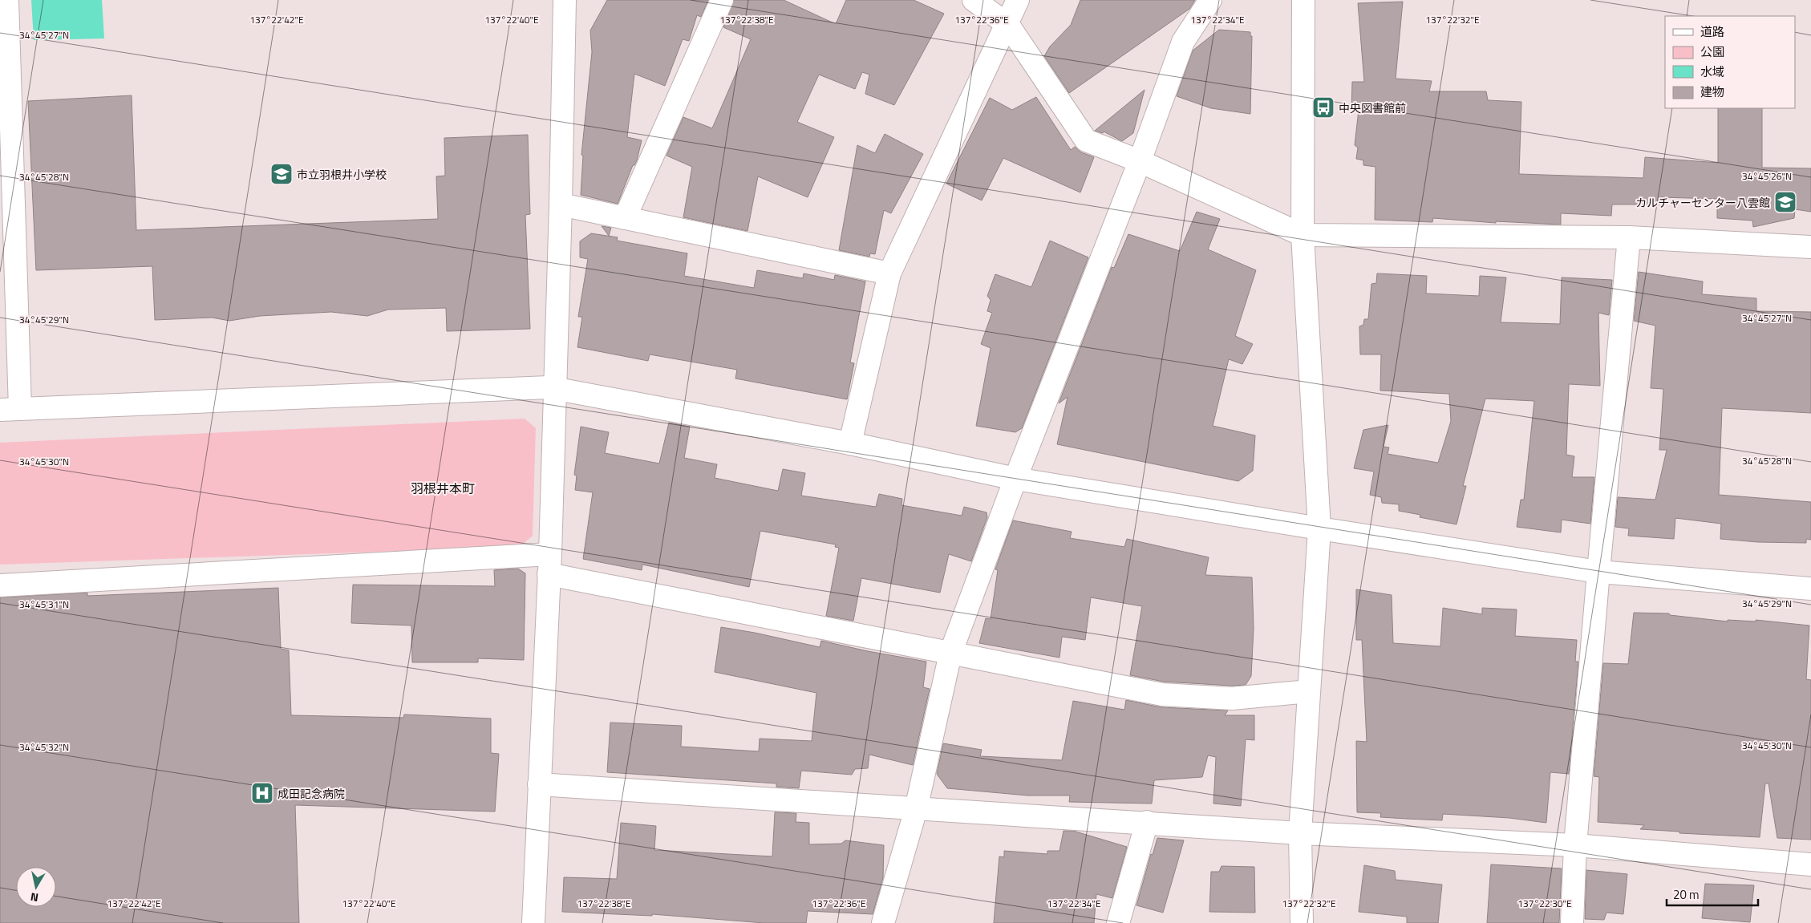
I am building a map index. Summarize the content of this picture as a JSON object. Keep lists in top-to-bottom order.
{
  "districts": ["羽根井本町"],
  "places": {
    "bus stop": ["中央図書館前"],
    "school or university": ["市立羽根井小学校", "カルチャーセンター八雲館"],
    "hospital": ["成田記念病院"]
  },
  "legend": [
    "道路",
    "公園",
    "水域",
    "建物"
  ],
  "scale_bar": "20 m",
  "north": "bottom",
  "coordinates": [
    "137°22'42\"E",
    "137°22'40\"E",
    "137°22'38\"E",
    "137°22'36\"E",
    "137°22'34\"E",
    "137°22'32\"E",
    "34°45'27\"N",
    "34°45'26\"N",
    "34°45'28\"N",
    "34°45'29\"N",
    "34°45'30\"N",
    "34°45'31\"N",
    "34°45'32\"N",
    "137°22'30\"E"
  ]
}
